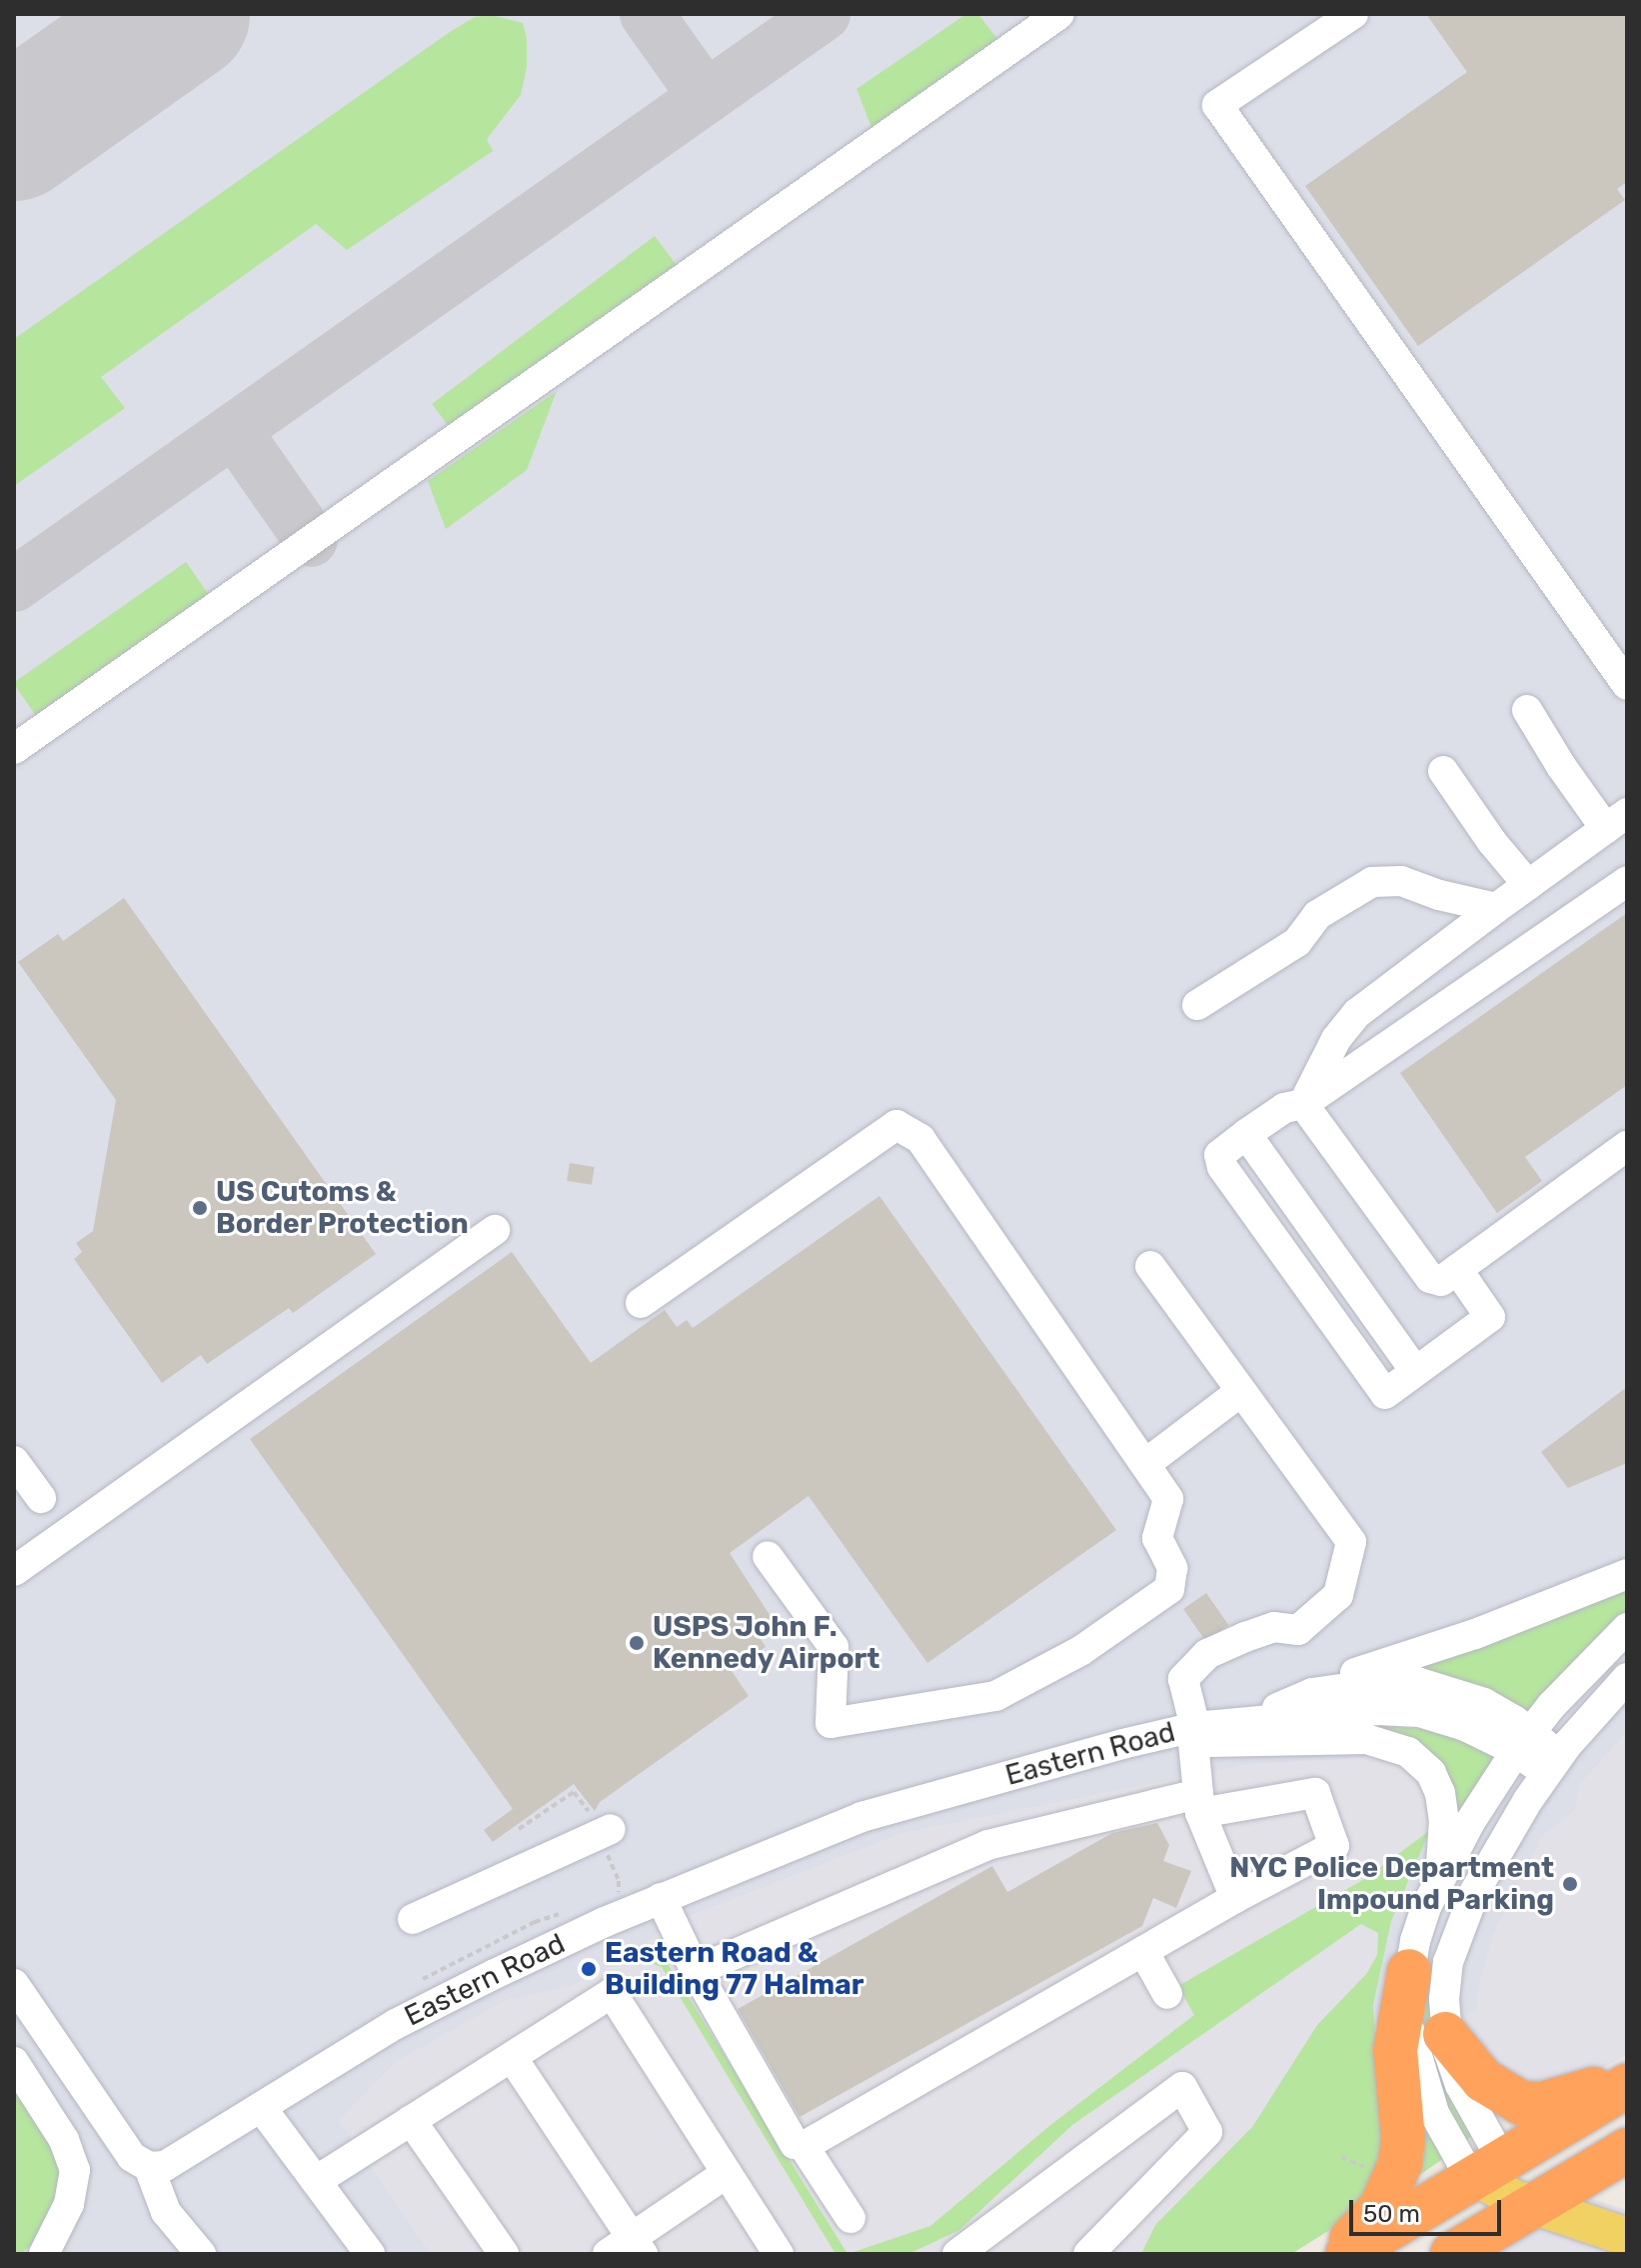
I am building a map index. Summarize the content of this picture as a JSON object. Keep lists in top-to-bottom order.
{
  "streets": {
    "street": ["Eastern Road"]
  },
  "places": [
    "US Cutoms & Border Protection",
    "USPS John F. Kennedy Airport",
    "NYC Police Department Impound Parking",
    "Eastern Road & Building 77 Halmar"
  ],
  "scale_bar": "50 m"
}
